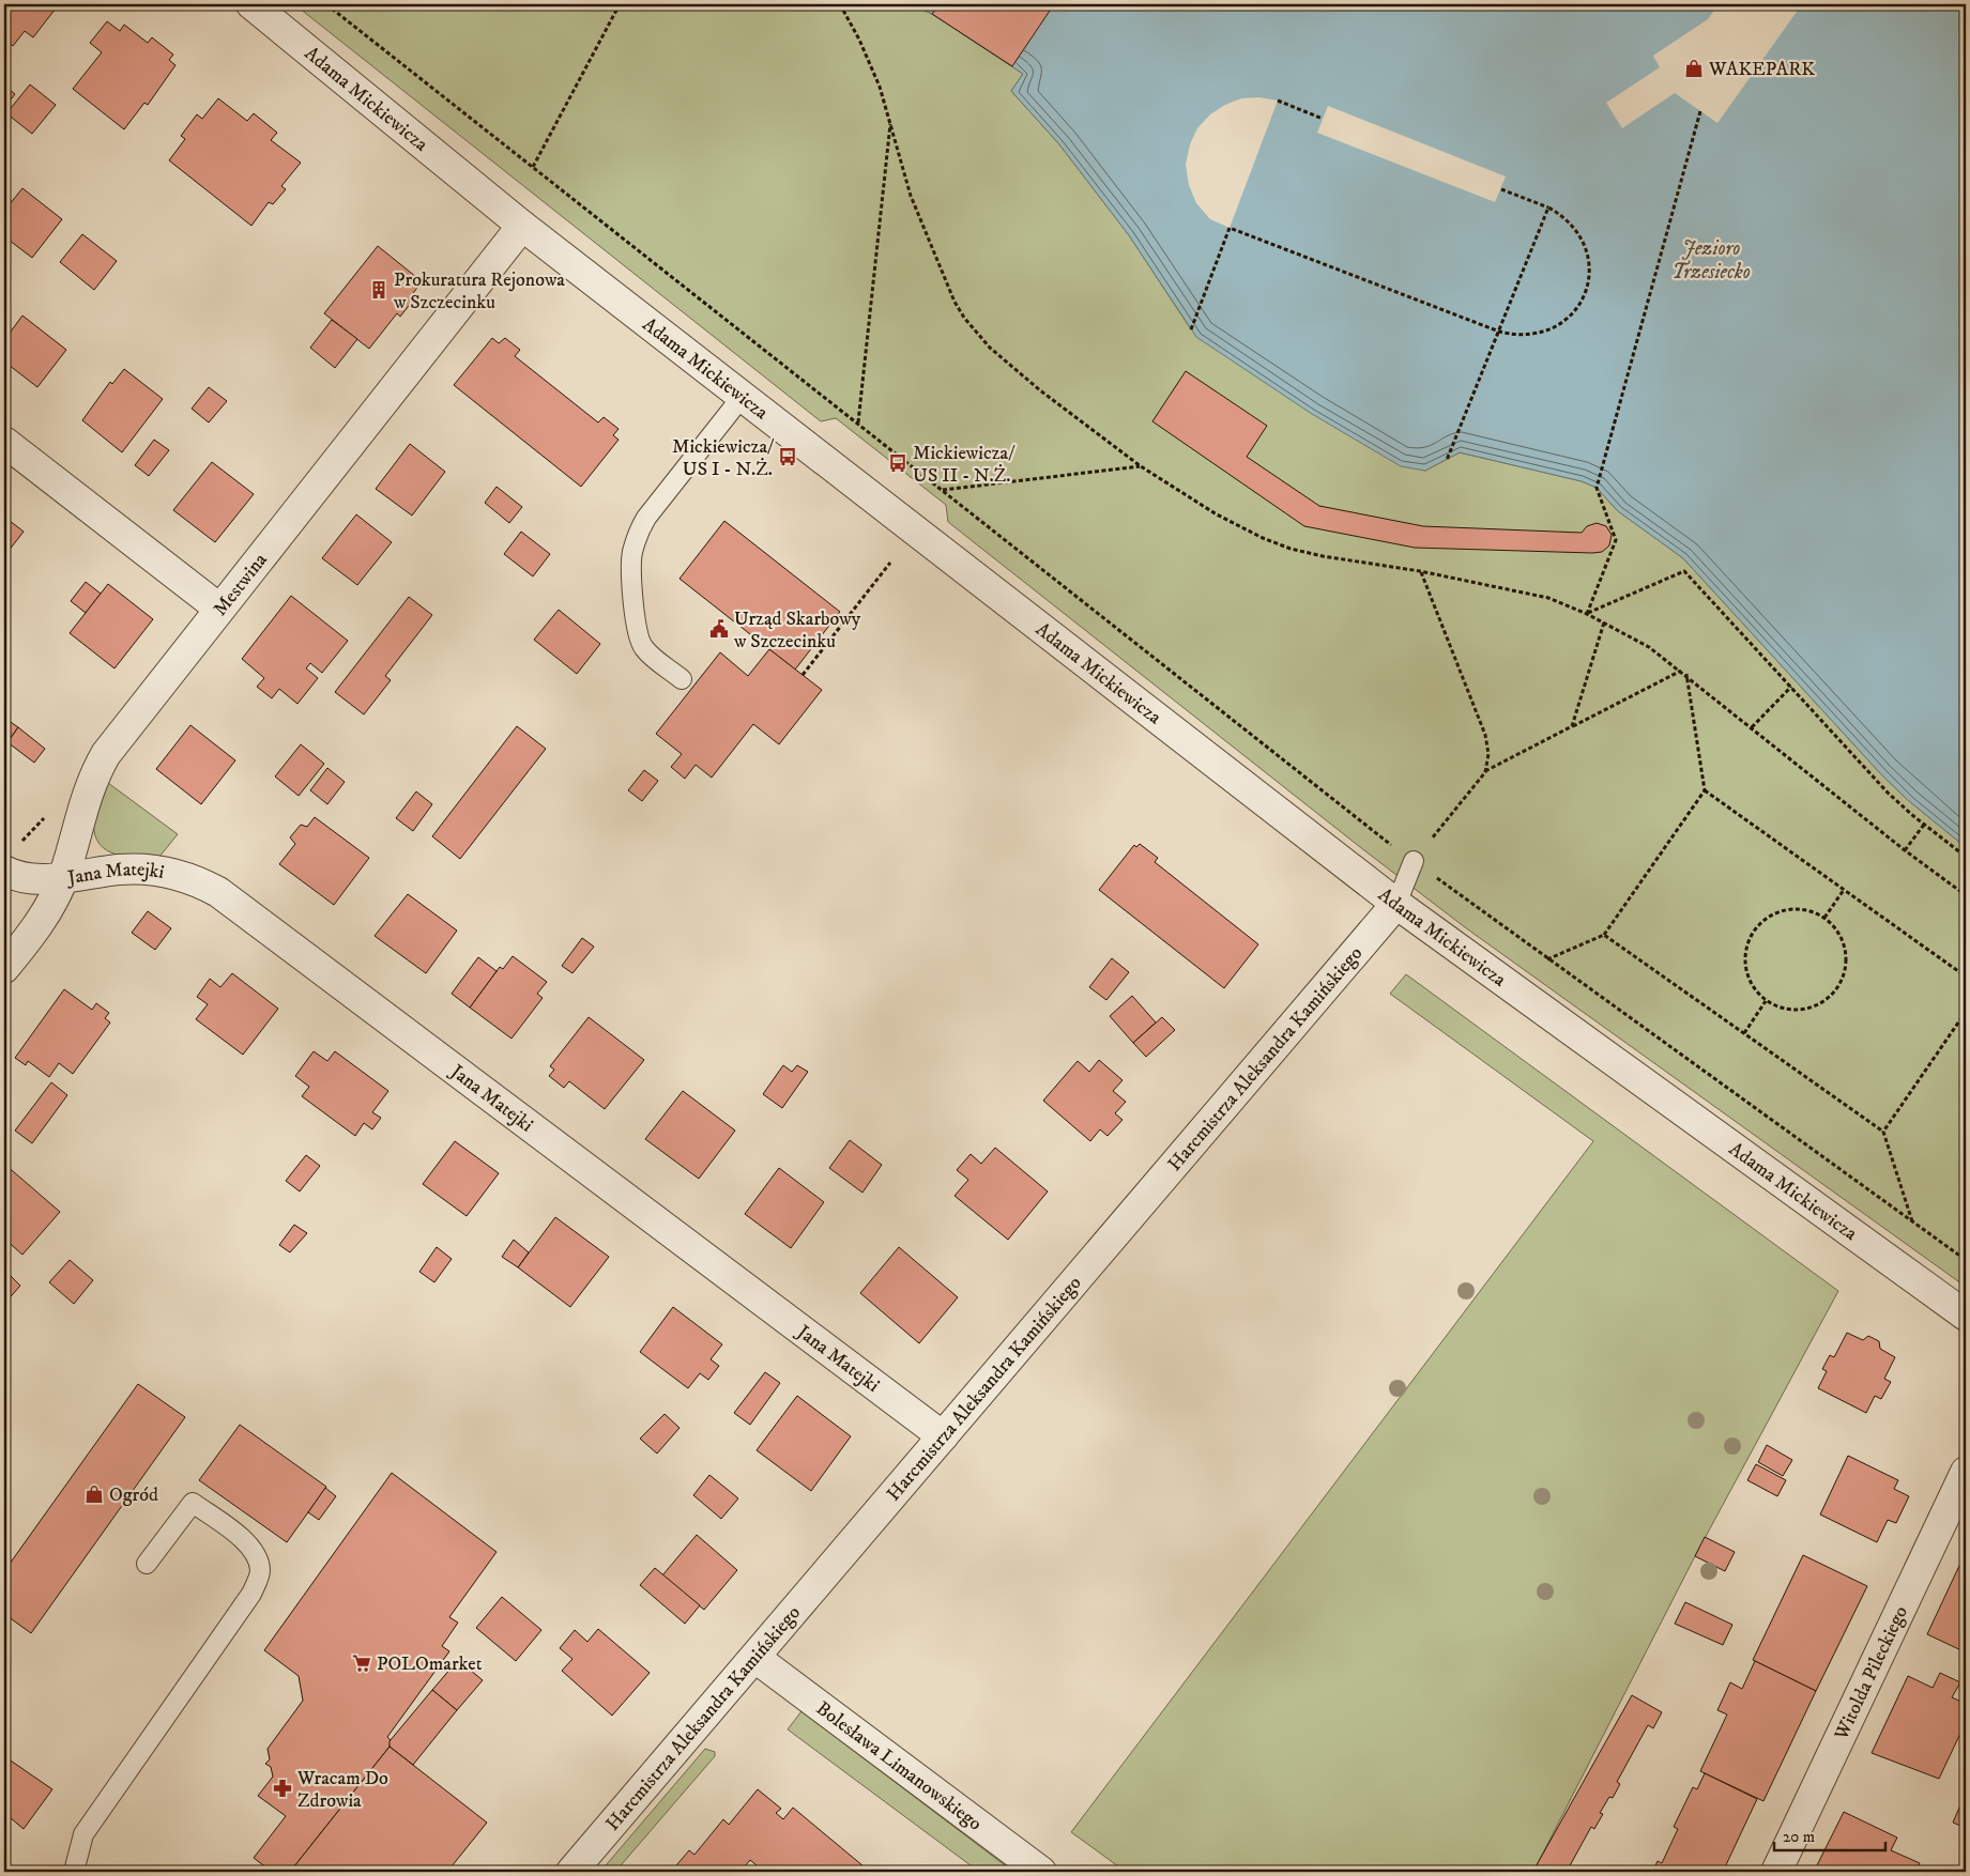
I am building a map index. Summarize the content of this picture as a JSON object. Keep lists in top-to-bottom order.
{
  "streets": {
    "street": [
      "Adama Mickiewicza",
      "Mestwina",
      "Jana Matejki",
      "Harcmistrza Aleksandra Kamińskiego",
      "Witolda Pileckiego",
      "Bolesława Limanowskiego"
    ]
  },
  "crossings": [
    ["Adama Mickiewicza", "Mestwina"],
    ["Adama Mickiewicza", "Harcmistrza Aleksandra Kamińskiego"],
    ["Mestwina", "Jana Matejki"],
    ["Jana Matejki", "Harcmistrza Aleksandra Kamińskiego"],
    ["Harcmistrza Aleksandra Kamińskiego", "Bolesława Limanowskiego"]
  ],
  "water": ["Jezioro Trzesiecko"],
  "places": {
    "shop": ["WAKEPARK", "Ogród"],
    "building": ["Prokuratura Rejonowa w Szczecinku"],
    "bus stop": ["Mickiewicza/ US I - N.Ż.", "Mickiewicza/ US II - N.Ż."],
    "public building": ["Urząd Skarbowy w Szczecinku"],
    "supermarket": ["POLOmarket"],
    "pharmacy": ["Wracam Do Zdrowia"]
  },
  "scale_bar": "20 m"
}
